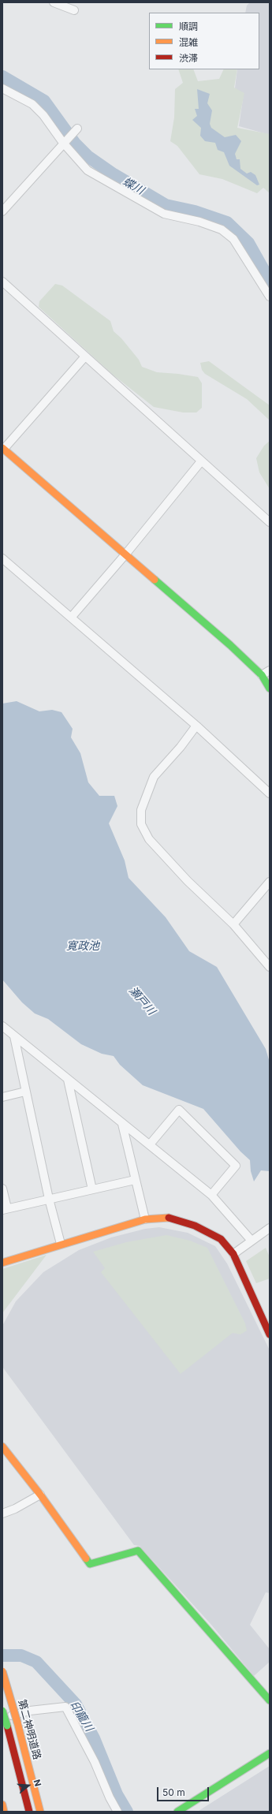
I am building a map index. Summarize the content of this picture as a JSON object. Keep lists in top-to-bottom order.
{
  "streets": {
    "main road": ["第二神明道路"]
  },
  "water": [
    "蝶川",
    "寛政池",
    "瀬戸川",
    "印籠川"
  ],
  "legend": ["順調", "混雑", "渋滞"],
  "scale_bar": "50 m",
  "north": "right"
}
